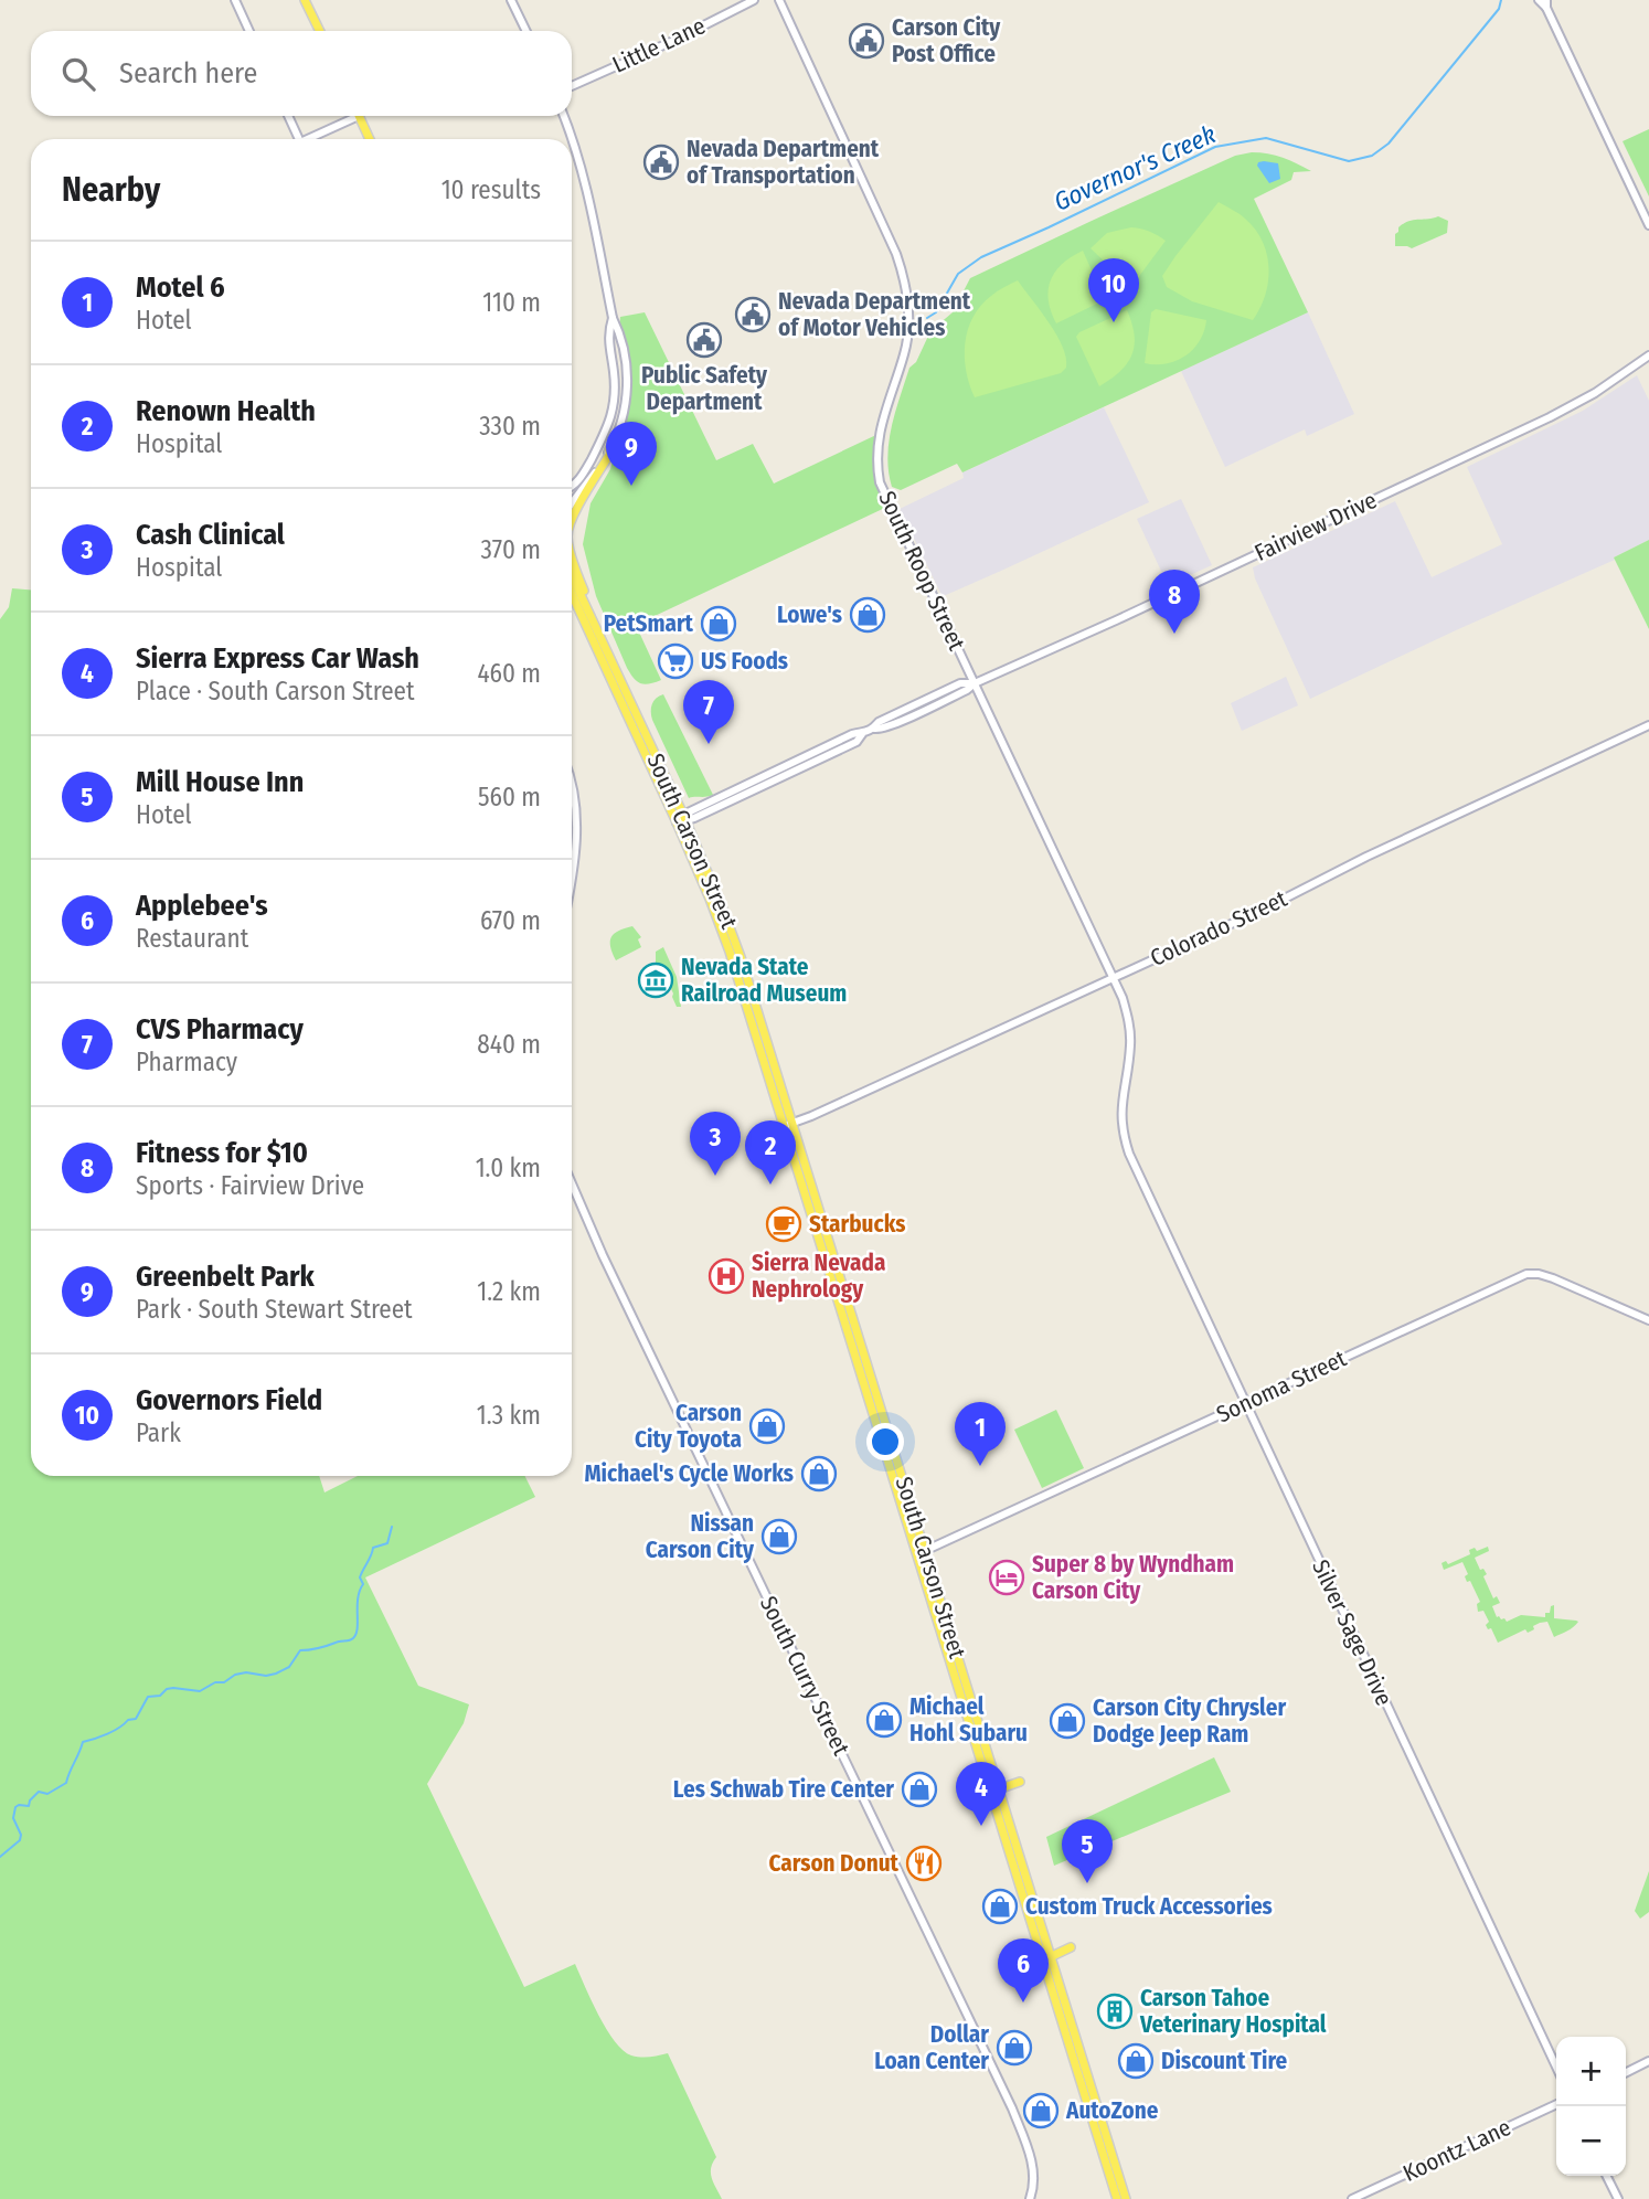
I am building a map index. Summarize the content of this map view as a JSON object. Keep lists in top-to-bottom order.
{
  "streets": {
    "main road": ["South Carson Street"],
    "street": [
      "Little Lane",
      "Fairview Drive",
      "South Roop Street",
      "Colorado Street",
      "Sonoma Street",
      "Silver Sage Drive",
      "South Curry Street",
      "Koontz Lane"
    ]
  },
  "crossings": [
    ["Fairview Drive", "South Roop Street"],
    ["Fairview Drive", "South Carson Street"],
    ["South Roop Street", "Colorado Street"],
    ["South Roop Street", "Silver Sage Drive"],
    ["South Carson Street", "Colorado Street"],
    ["South Carson Street", "Sonoma Street"],
    ["Sonoma Street", "Silver Sage Drive"]
  ],
  "water": ["Governor's Creek"],
  "places": {
    "public building": [
      "Carson City Post Office",
      "Nevada Department of Transportation",
      "Nevada Department of Motor Vehicles",
      "Public Safety Department"
    ],
    "shop": [
      "Lowe's",
      "PetSmart",
      "Carson City Toyota",
      "Michael's Cycle Works",
      "Nissan Carson City",
      "Michael Hohl Subaru",
      "Carson City Chrysler Dodge Jeep Ram",
      "Les Schwab Tire Center",
      "Custom Truck Accessories",
      "Dollar Loan Center",
      "Discount Tire",
      "AutoZone"
    ],
    "supermarket": ["US Foods"],
    "museum": ["Nevada State Railroad Museum"],
    "cafe": ["Starbucks"],
    "hospital": ["Sierra Nevada Nephrology"],
    "hotel": ["Super 8 by Wyndham Carson City"],
    "restaurant": ["Carson Donut"],
    "building": ["Carson Tahoe Veterinary Hospital"]
  },
  "page": {
    "search": "Search here",
    "heading": ["Nearby", "10 results"],
    "list": [
      {
        "mark": "1",
        "name": "Motel 6",
        "note": "Hotel",
        "value": "110 m"
      },
      {
        "mark": "2",
        "name": "Renown Health",
        "note": "Hospital",
        "value": "330 m"
      },
      {
        "mark": "3",
        "name": "Cash Clinical",
        "note": "Hospital",
        "value": "370 m"
      },
      {
        "mark": "4",
        "name": "Sierra Express Car Wash",
        "note": "Place · South Carson Street",
        "value": "460 m"
      },
      {
        "mark": "5",
        "name": "Mill House Inn",
        "note": "Hotel",
        "value": "560 m"
      },
      {
        "mark": "6",
        "name": "Applebee's",
        "note": "Restaurant",
        "value": "670 m"
      },
      {
        "mark": "7",
        "name": "CVS Pharmacy",
        "note": "Pharmacy",
        "value": "840 m"
      },
      {
        "mark": "8",
        "name": "Fitness for $10",
        "note": "Sports · Fairview Drive",
        "value": "1.0 km"
      },
      {
        "mark": "9",
        "name": "Greenbelt Park",
        "note": "Park · South Stewart Street",
        "value": "1.2 km"
      },
      {
        "mark": "10",
        "name": "Governors Field",
        "note": "Park",
        "value": "1.3 km"
      }
    ],
    "pins": [
      "10",
      "9",
      "8",
      "7",
      "3",
      "2",
      "1",
      "4",
      "5",
      "6"
    ],
    "map_buttons": ["+", "−"]
  }
}
